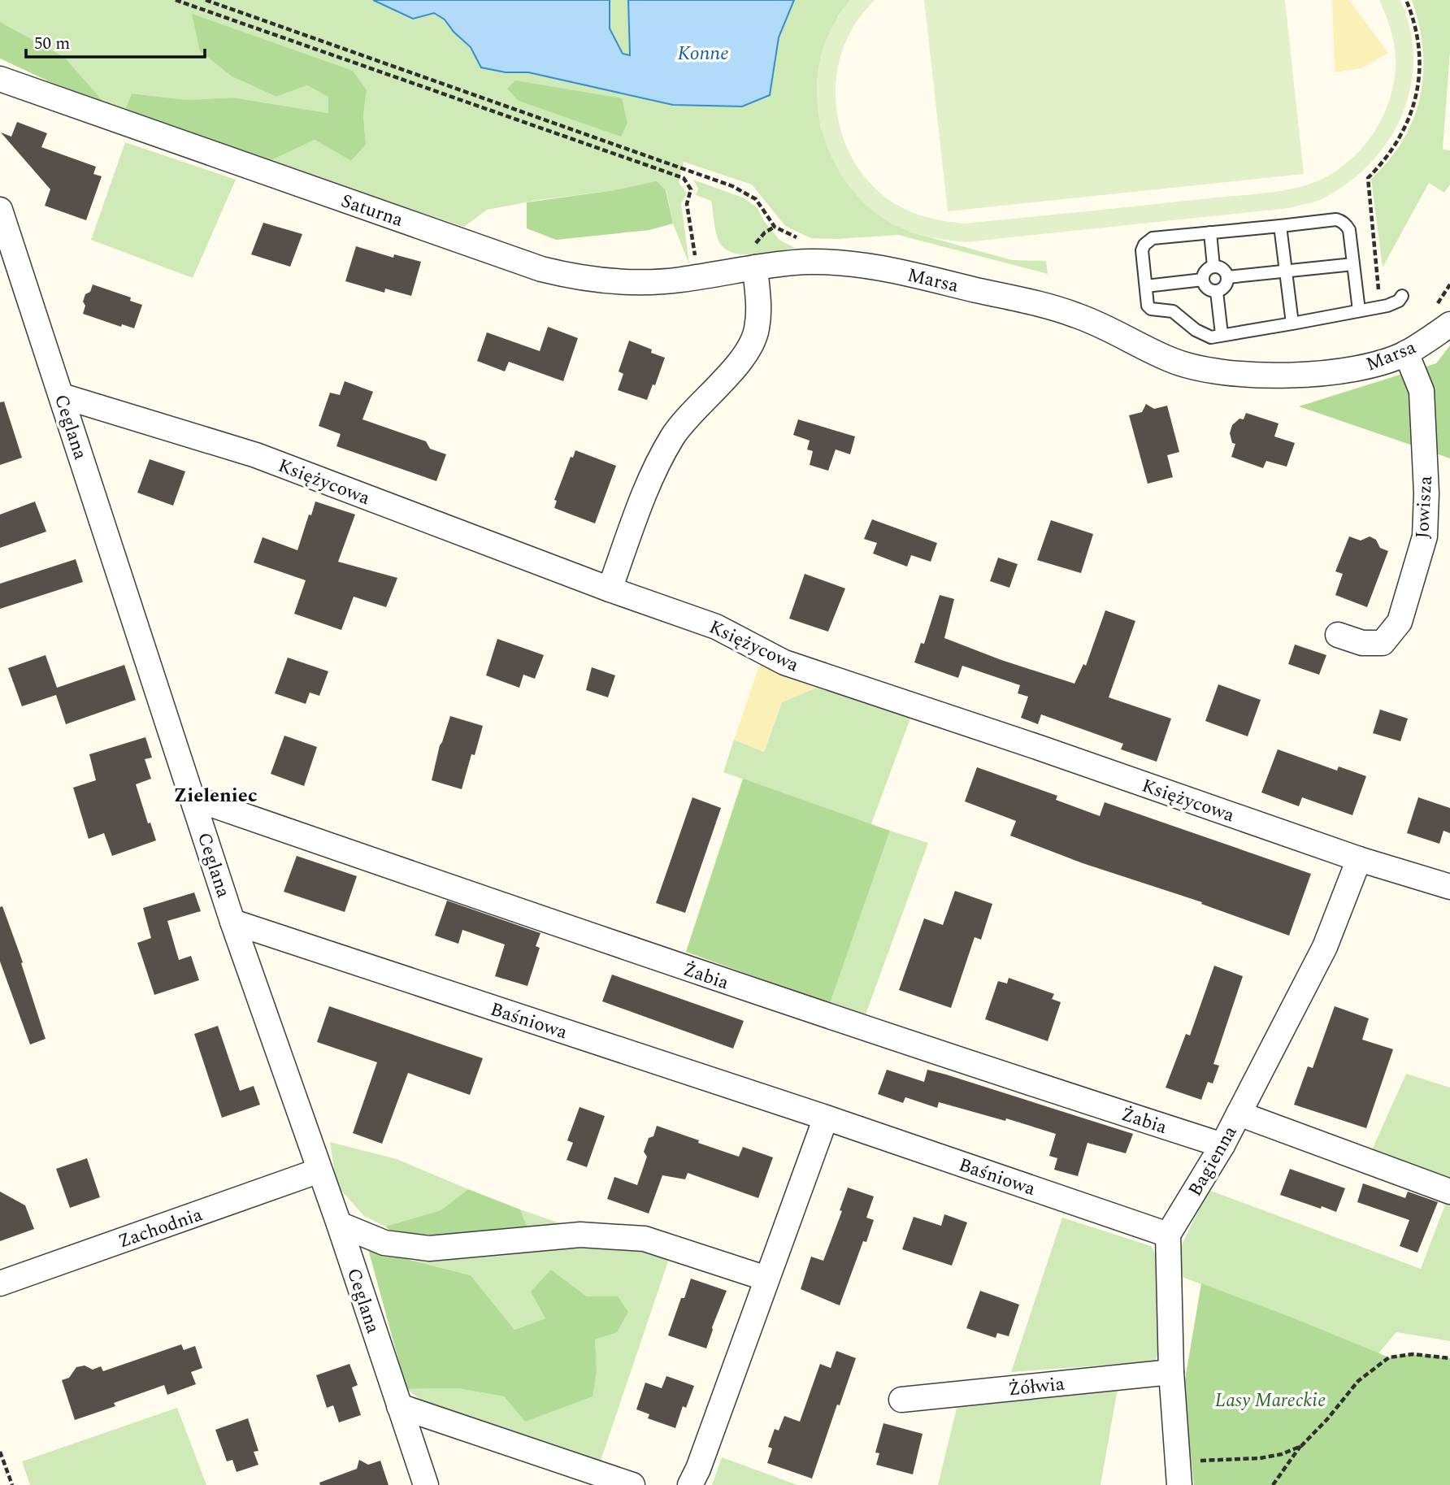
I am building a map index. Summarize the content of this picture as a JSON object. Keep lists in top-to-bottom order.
{
  "streets": {
    "street": [
      "Saturna",
      "Marsa",
      "Ceglana",
      "Księżycowa",
      "Jowisza",
      "Żabia",
      "Baśniowa",
      "Bagienna",
      "Zachodnia",
      "Żółwia"
    ]
  },
  "crossings": [
    ["Saturna", "Marsa"],
    ["Marsa", "Jowisza"],
    ["Ceglana", "Księżycowa"],
    ["Ceglana", "Żabia"],
    ["Ceglana", "Baśniowa"],
    ["Ceglana", "Zachodnia"],
    ["Księżycowa", "Bagienna"],
    ["Żabia", "Bagienna"],
    ["Baśniowa", "Bagienna"]
  ],
  "districts": ["Zieleniec"],
  "water": ["Konne"],
  "parks": ["Lasy Mareckie"],
  "scale_bar": "50 m"
}
